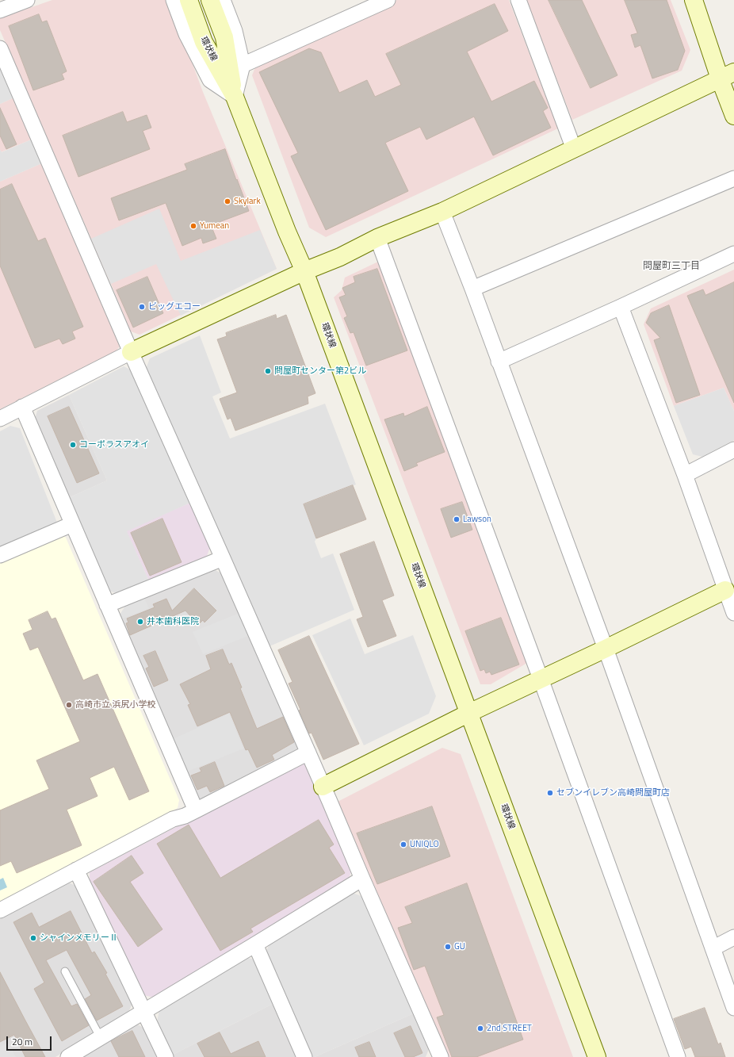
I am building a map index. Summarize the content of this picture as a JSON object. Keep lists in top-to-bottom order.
{
  "streets": {
    "street": ["環状線"]
  },
  "districts": ["問屋町三丁目"],
  "places": [
    "Skylark",
    "Yumean",
    "ビッグエコー",
    "問屋町センター第2ビル",
    "コーポラスアオイ",
    "Lawson",
    "井本歯科医院",
    "高崎市立 浜尻小学校",
    "セブンイレブン高崎問屋町店",
    "UNIQLO",
    "シャインメモリーⅡ",
    "GU",
    "2nd STREET"
  ],
  "scale_bar": "20 m"
}
